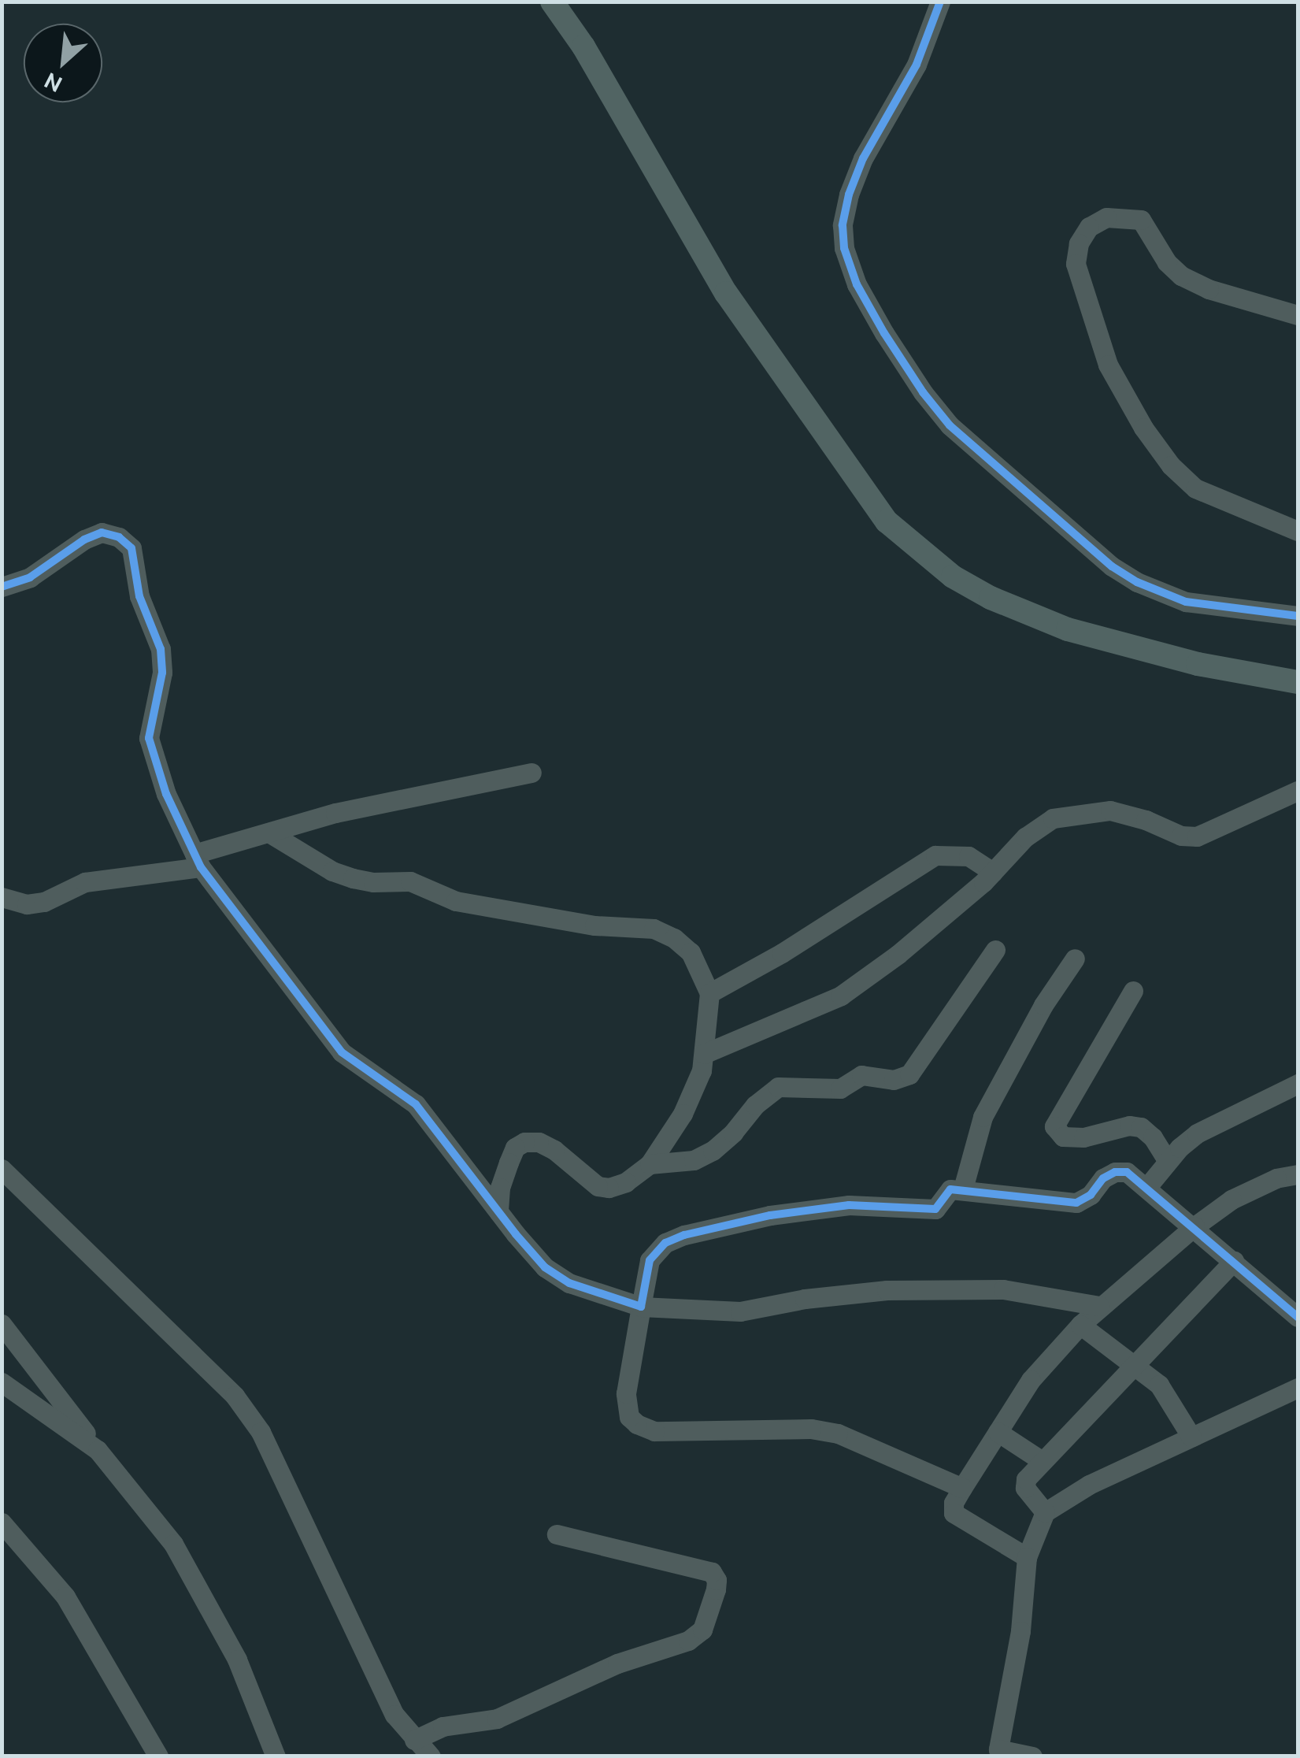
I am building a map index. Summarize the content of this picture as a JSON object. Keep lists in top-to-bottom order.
{
  "north": "bottom left"
}
